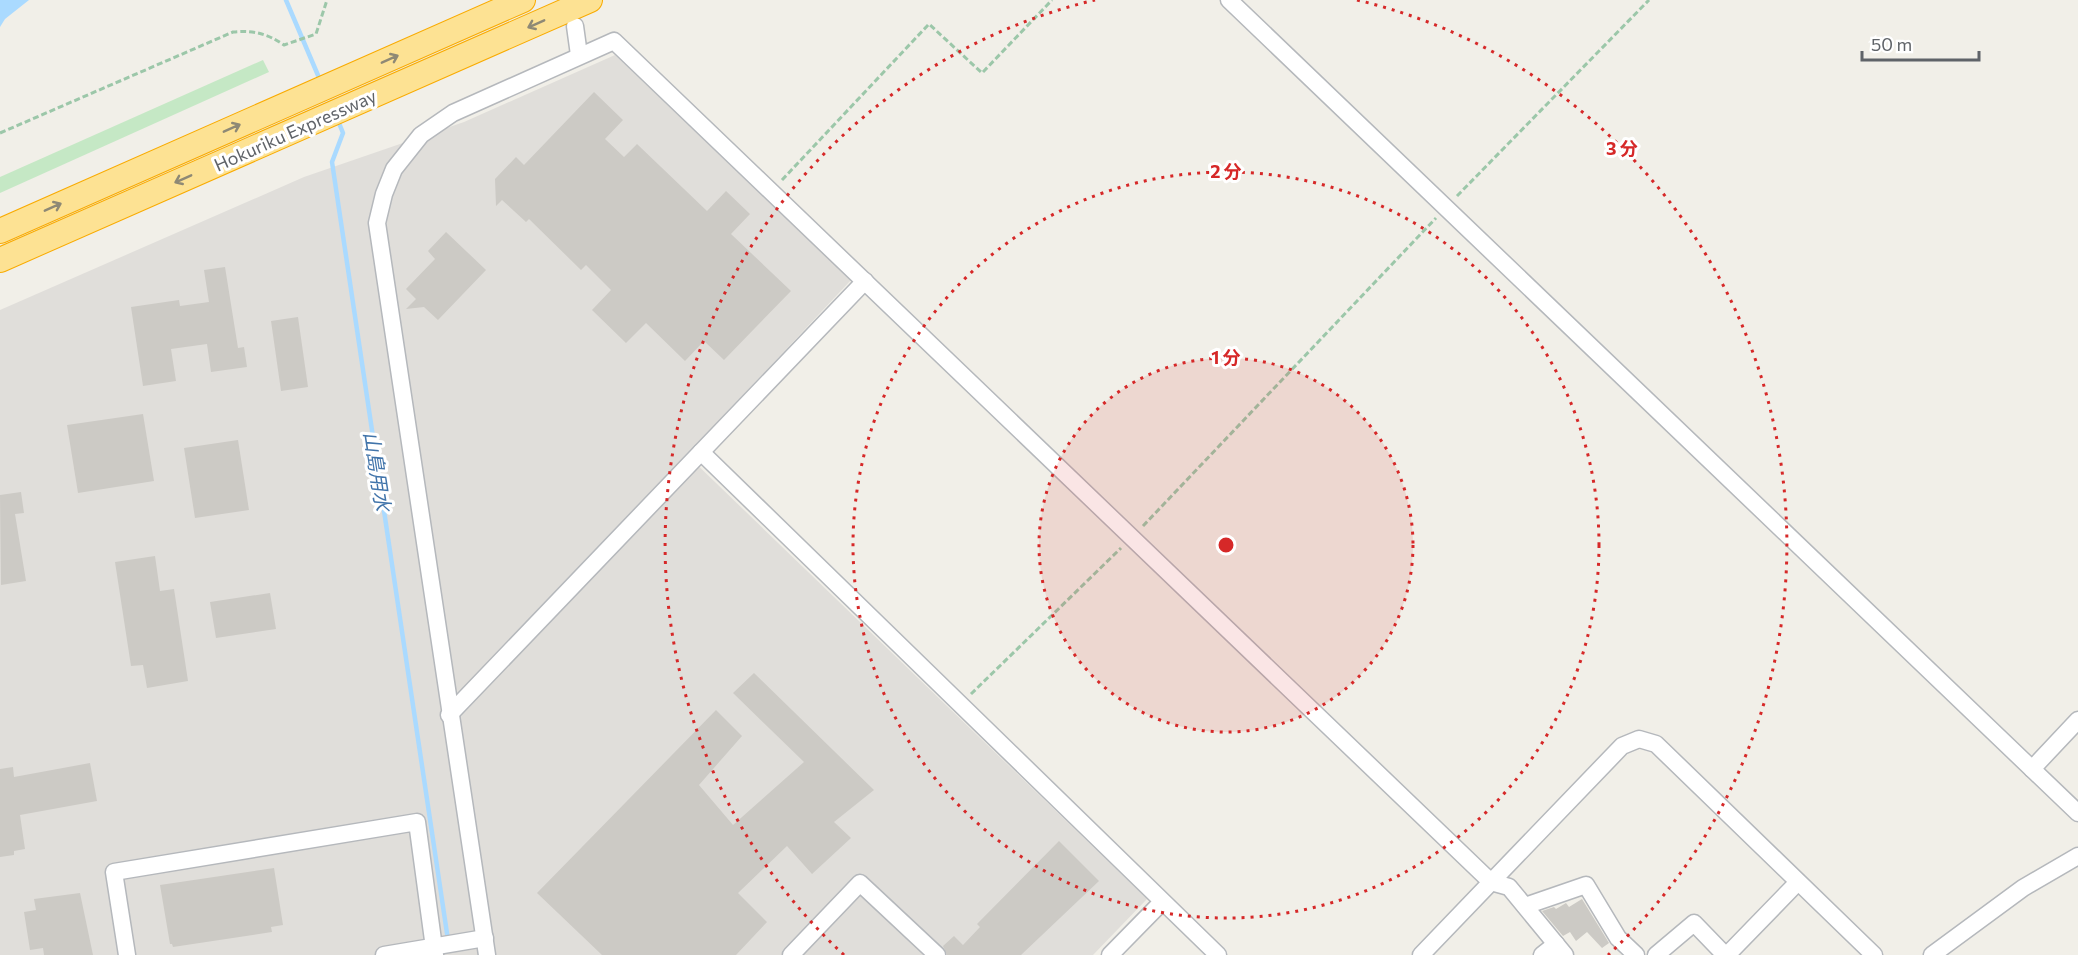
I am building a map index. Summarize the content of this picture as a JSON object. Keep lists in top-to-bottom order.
{
  "streets": {
    "highway": ["Hokuriku Expressway"]
  },
  "water": ["山島用水"],
  "scale_bar": "50 m",
  "rings": ["3 分", "2 分", "1 分"]
}
